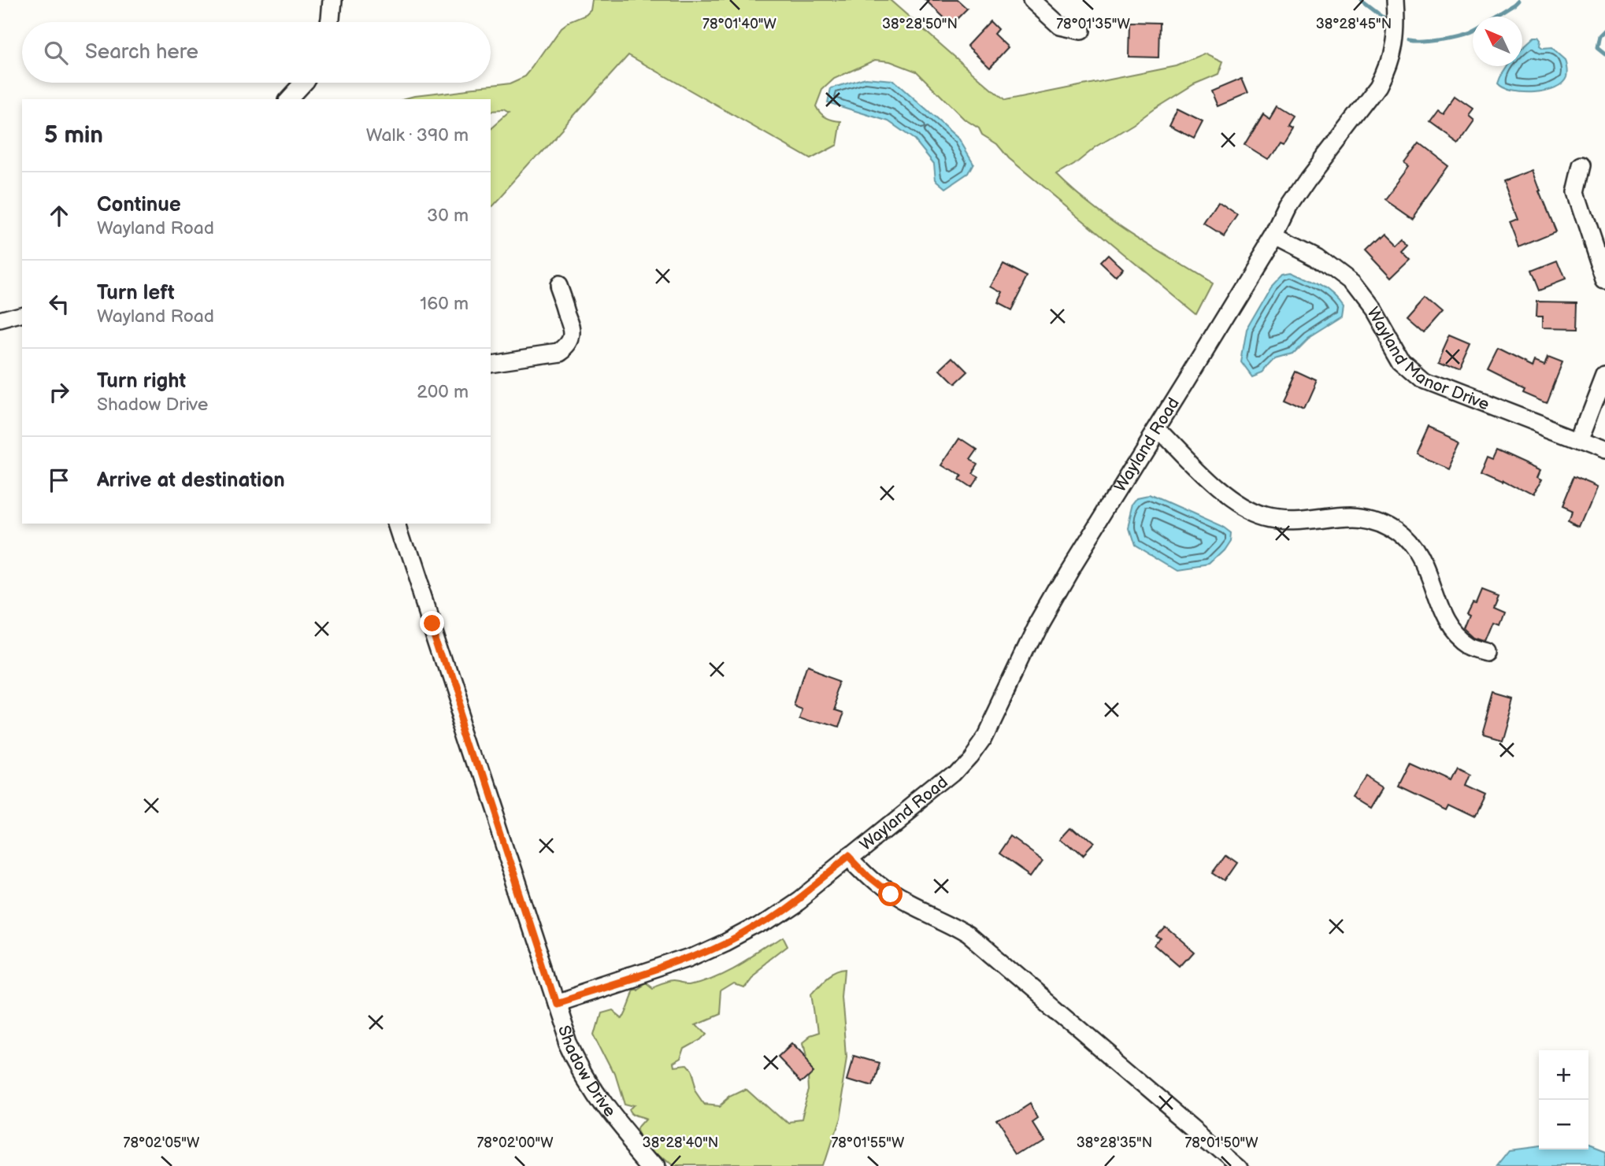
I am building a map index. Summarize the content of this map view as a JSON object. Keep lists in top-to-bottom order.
{
  "streets": {
    "street": ["Wayland Manor Drive", "Wayland Road", "Shadow Drive"]
  },
  "crossings": [
    ["Wayland Manor Drive", "Wayland Road"],
    ["Wayland Road", "Shadow Drive"]
  ],
  "north": "top left",
  "page": {
    "search": "Search here",
    "heading": ["5 min", "Walk · 390 m"],
    "list": [
      ["Continue", "Wayland Road", "30 m"],
      ["Turn left", "Wayland Road", "160 m"],
      ["Turn right", "Shadow Drive", "200 m"],
      "Arrive at destination"
    ],
    "map_buttons": ["+", "−"]
  },
  "coordinates": [
    "78°01'40\"W",
    "78°01'35\"W",
    "38°28'50\"N",
    "38°28'45\"N",
    "38°28'40\"N",
    "38°28'35\"N",
    "78°02'05\"W",
    "78°02'00\"W",
    "78°01'55\"W",
    "78°01'50\"W"
  ]
}
